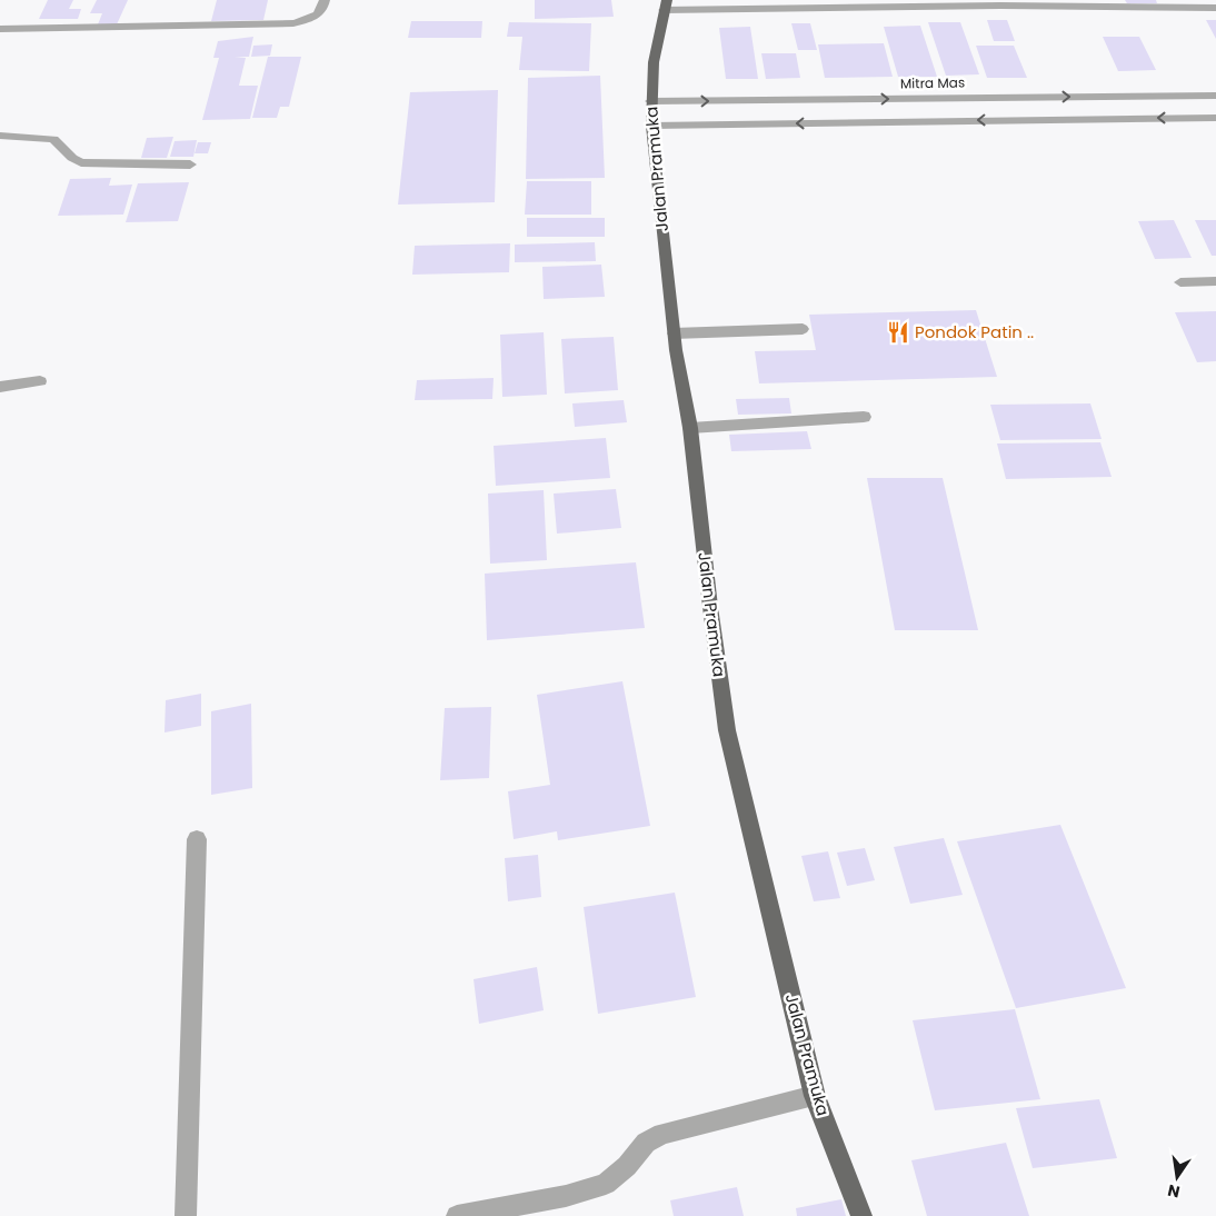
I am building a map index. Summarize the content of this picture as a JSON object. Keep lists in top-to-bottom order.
{
  "streets": {
    "main road": ["Jalan Pramuka"],
    "street": ["Mitra Mas"]
  },
  "crossings": [
    ["Mitra Mas", "Jalan Pramuka"]
  ],
  "places": {
    "restaurant": ["Pondok Patin .."]
  },
  "north": "bottom"
}
